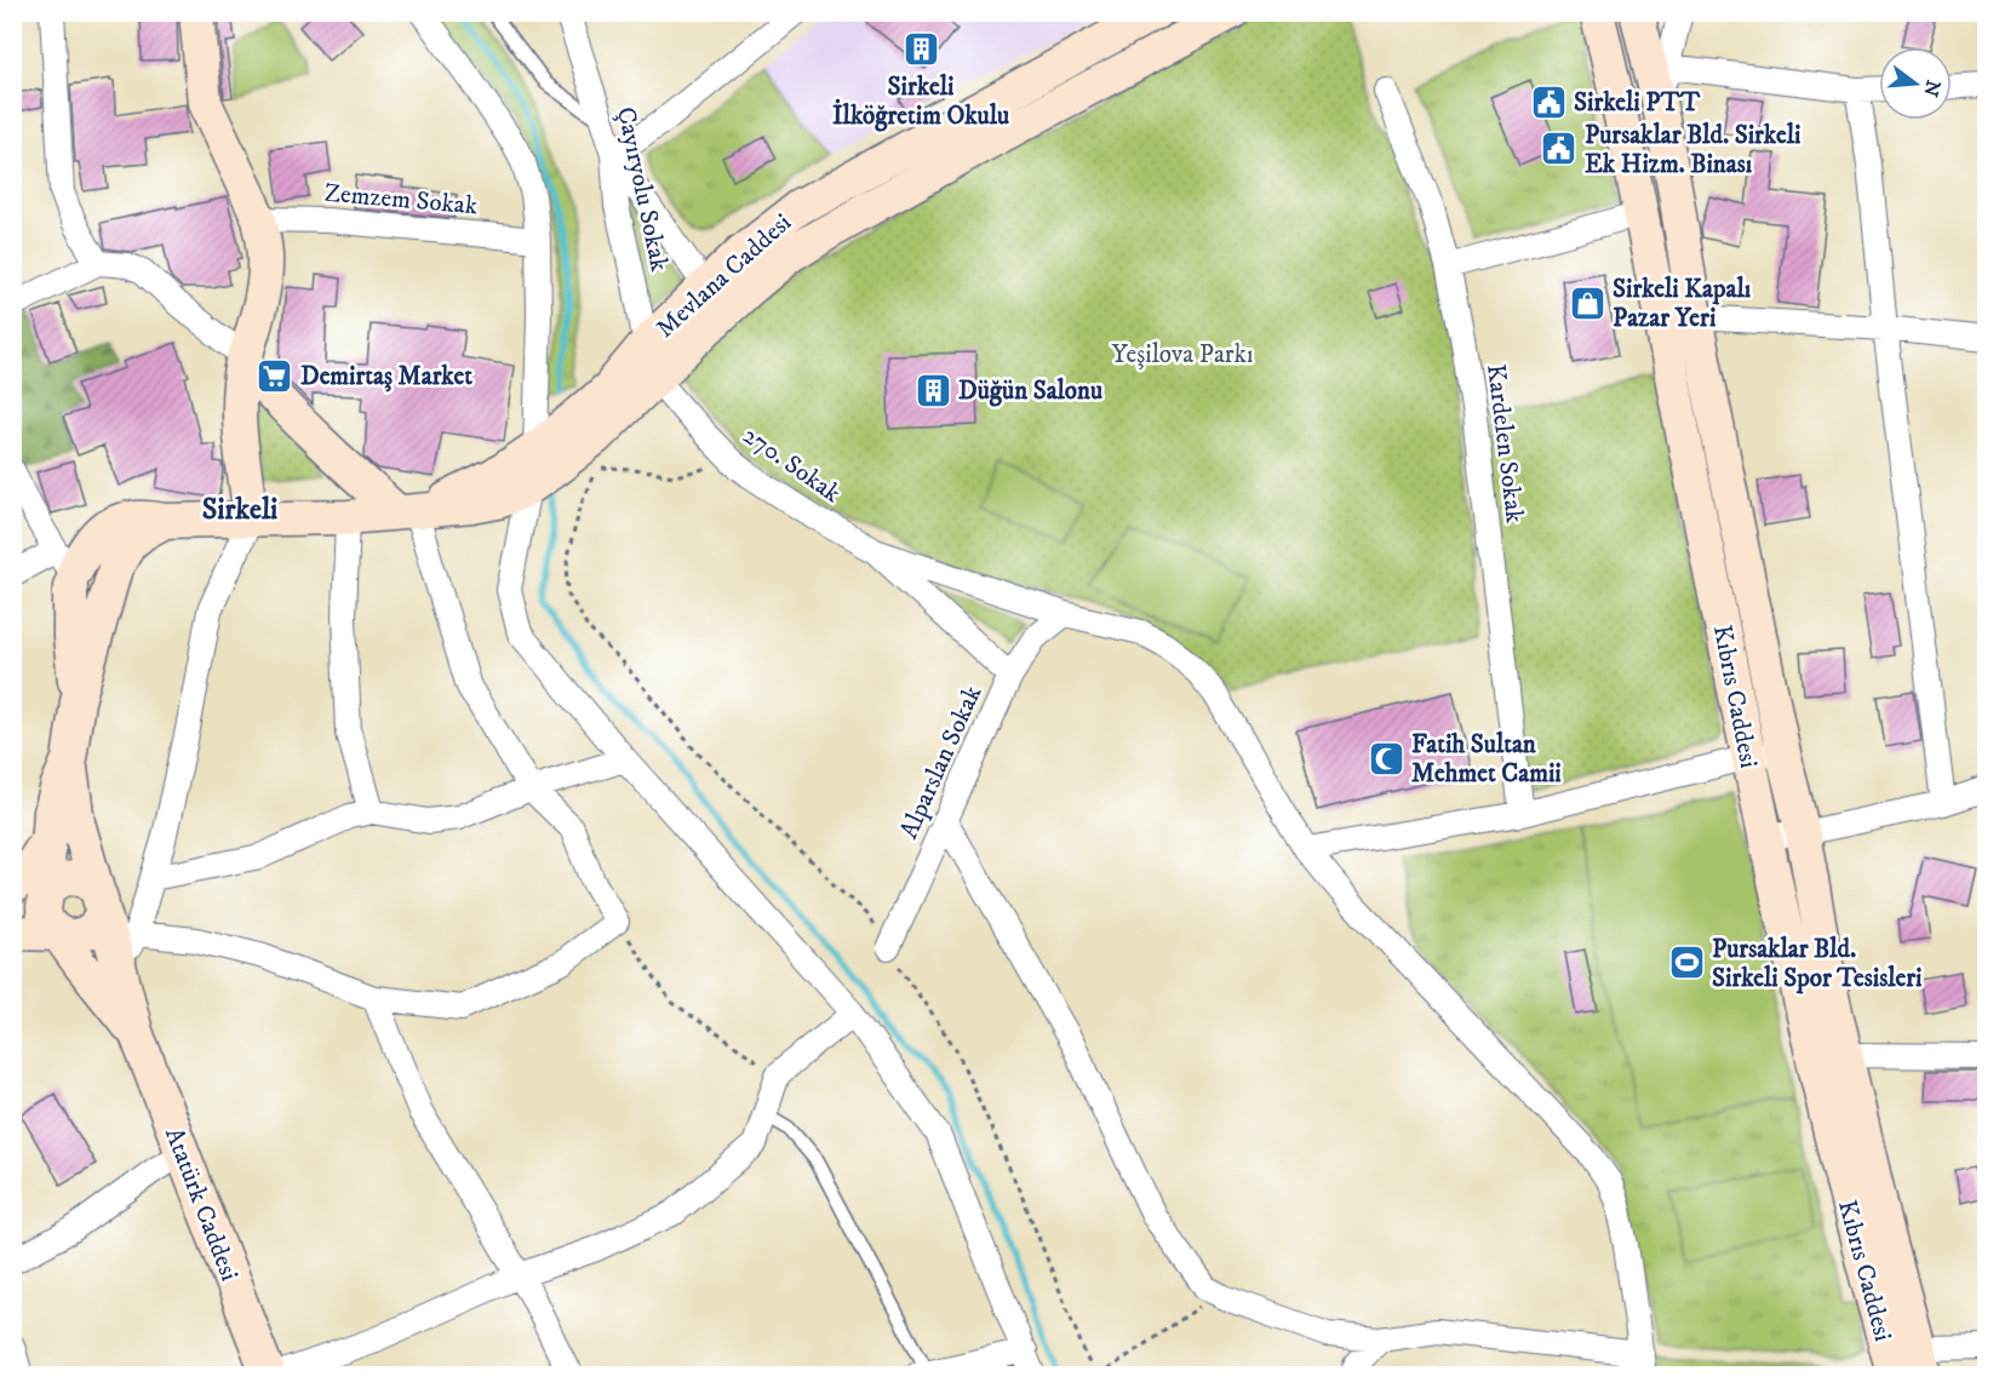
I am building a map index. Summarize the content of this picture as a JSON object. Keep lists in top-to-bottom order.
{
  "streets": {
    "street": [
      "Çayıryolu Sokak",
      "Zemzem Sokak",
      "Mevlana Caddesi",
      "Kardelen Sokak",
      "270. Sokak",
      "Kıbrıs Caddesi",
      "Alparslan Sokak",
      "Atatürk Caddesi"
    ]
  },
  "crossings": [
    ["Çayıryolu Sokak", "Mevlana Caddesi"],
    ["Çayıryolu Sokak", "270. Sokak"]
  ],
  "districts": ["Sirkeli"],
  "parks": ["Yeşilova Parkı"],
  "places": {
    "building": ["Sirkeli İlköğretim Okulu", "Düğün Salonu"],
    "public building": ["Sirkeli PTT", "Pursaklar Bld. Sirkeli Ek Hizm. Binası"],
    "shop": ["Sirkeli Kapalı Pazar Yeri"],
    "supermarket": ["Demirtaş Market"],
    "mosque": ["Fatih Sultan Mehmet Camii"],
    "sports": ["Pursaklar Bld. Sirkeli Spor Tesisleri"]
  },
  "north": "right"
}
